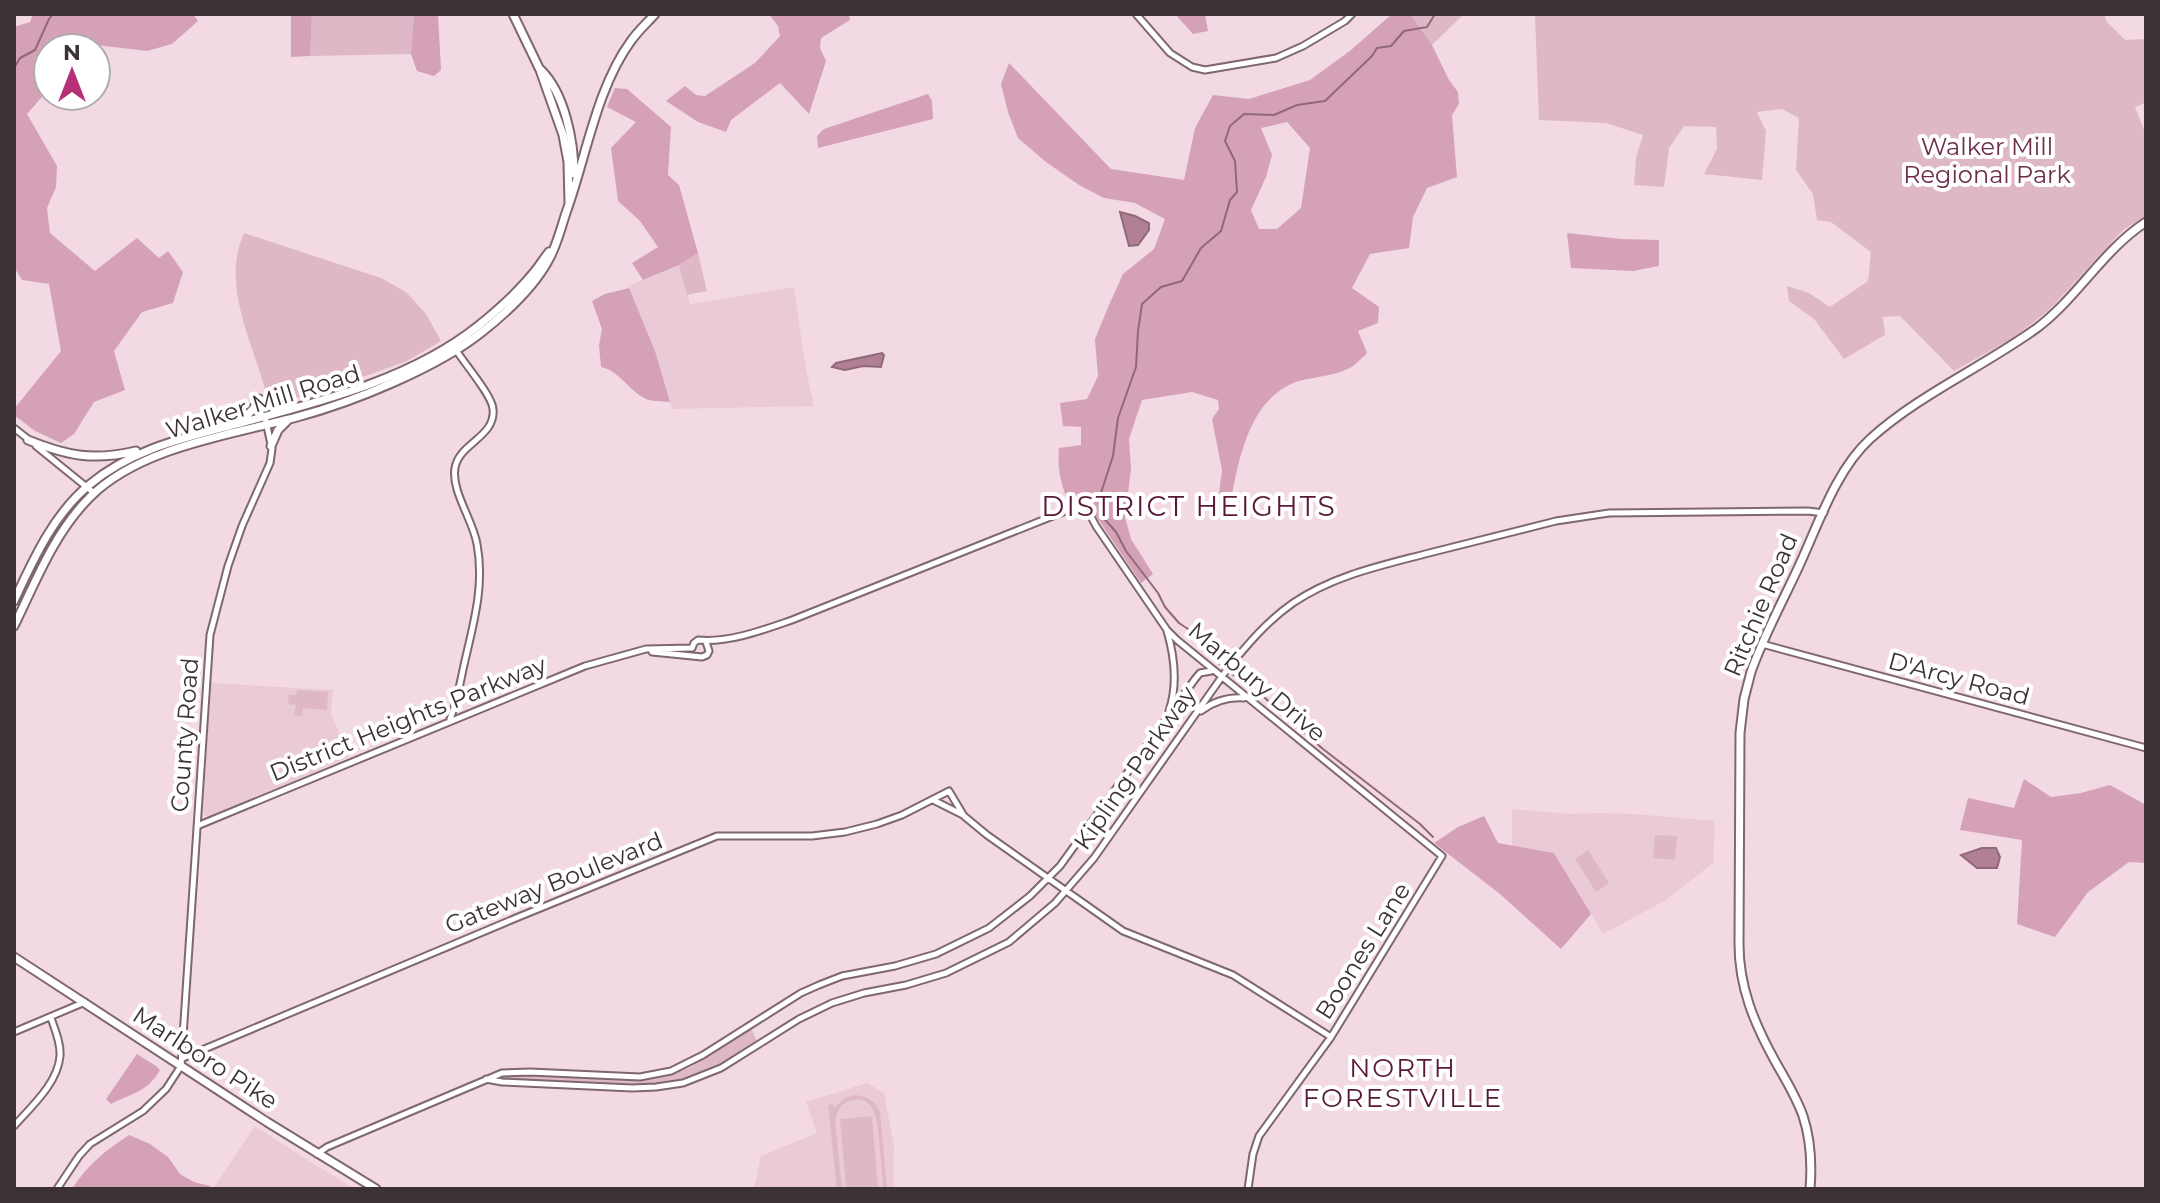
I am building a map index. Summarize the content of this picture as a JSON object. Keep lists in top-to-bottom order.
{
  "streets": {
    "main road": ["Walker Mill Road", "Ritchie Road", "Marlboro Pike"],
    "street": [
      "D'Arcy Road",
      "Marbury Drive",
      "District Heights Parkway",
      "County Road",
      "Kipling Parkway",
      "Gateway Boulevard",
      "Boones Lane"
    ]
  },
  "crossings": [
    ["Walker Mill Road", "County Road"],
    ["Ritchie Road", "D'Arcy Road"],
    ["Ritchie Road", "Kipling Parkway"],
    ["Marbury Drive", "District Heights Parkway"],
    ["Marbury Drive", "Kipling Parkway"],
    ["Marbury Drive", "Boones Lane"],
    ["District Heights Parkway", "County Road"],
    ["County Road", "Gateway Boulevard"],
    ["County Road", "Marlboro Pike"],
    ["Kipling Parkway", "Marlboro Pike"],
    ["Gateway Boulevard", "Marlboro Pike"]
  ],
  "districts": ["DISTRICT HEIGHTS", "NORTH FORESTVILLE"],
  "parks": ["Walker Mill Regional Park"],
  "north": "top"
}
